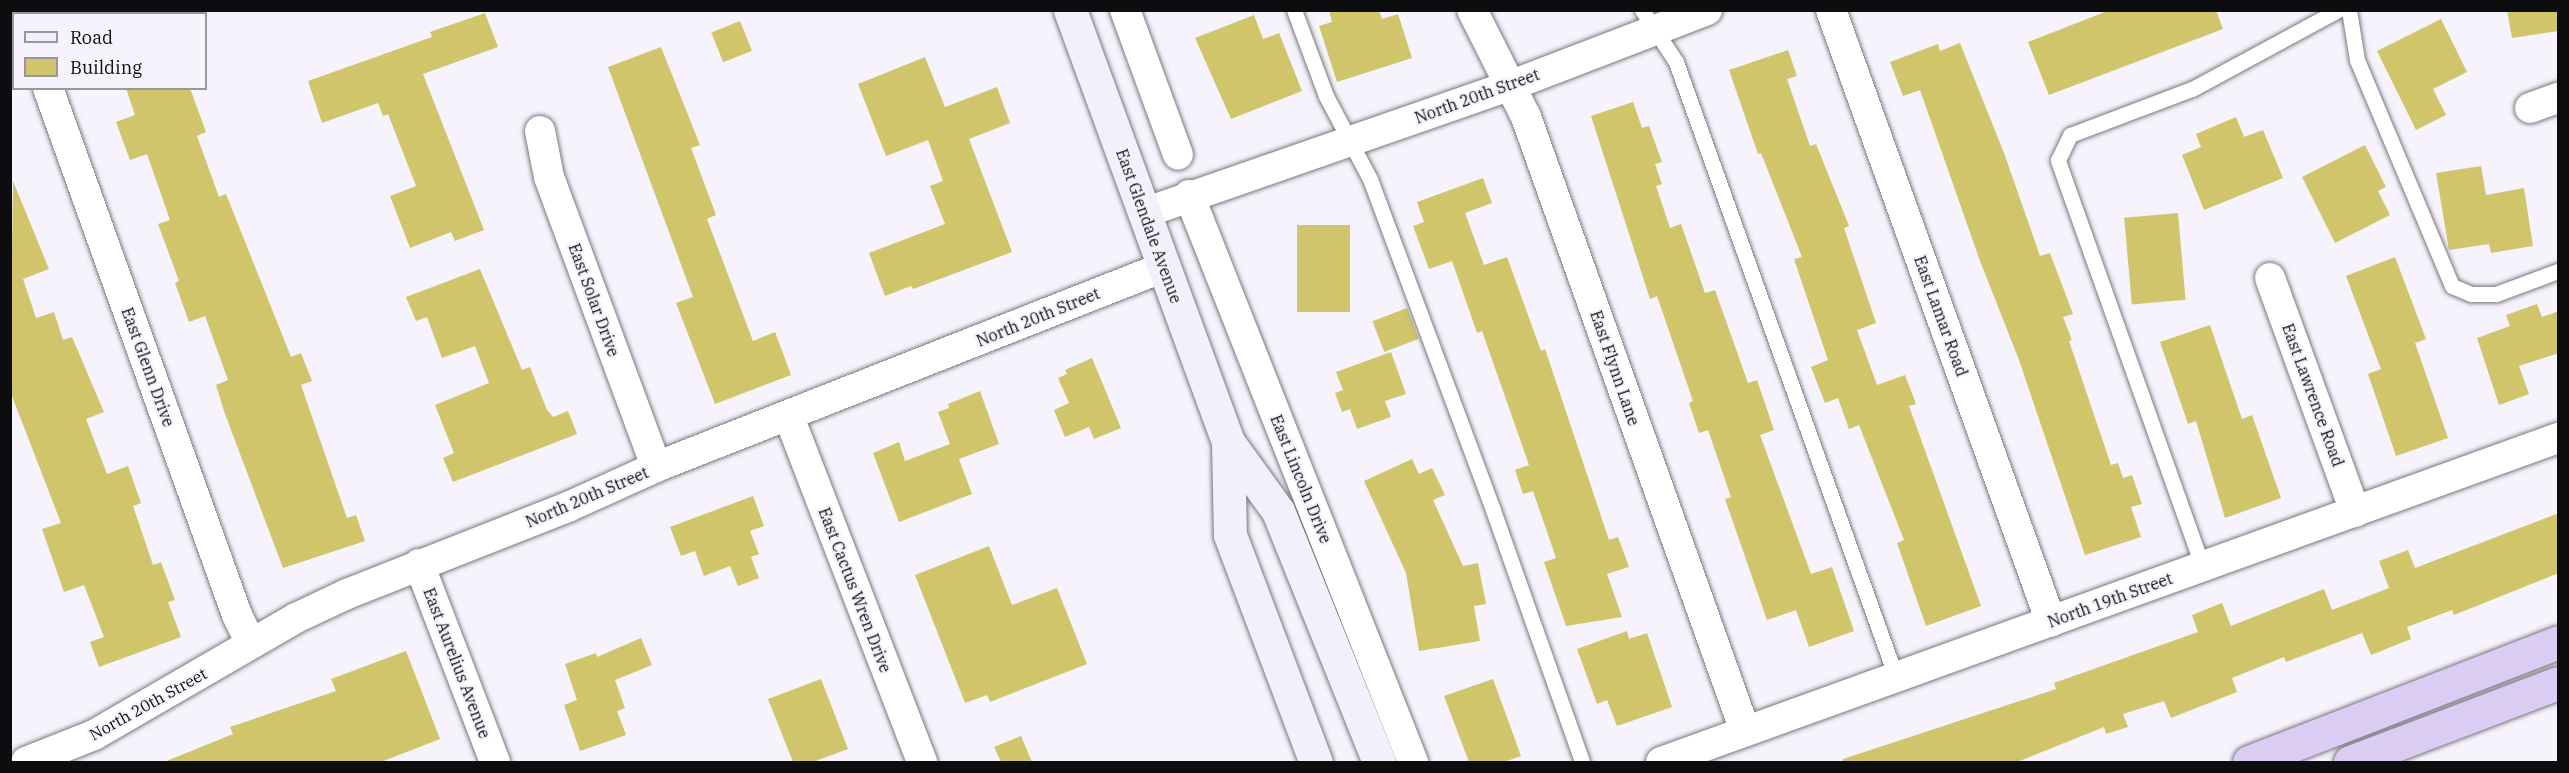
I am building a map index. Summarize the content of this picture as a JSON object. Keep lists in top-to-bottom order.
{
  "streets": {
    "main road": ["East Glendale Avenue"],
    "street": [
      "North 20th Street",
      "East Solar Drive",
      "East Lamar Road",
      "East Glenn Drive",
      "East Flynn Lane",
      "East Lawrence Road",
      "East Lincoln Drive",
      "East Cactus Wren Drive",
      "North 19th Street",
      "East Aurelius Avenue"
    ]
  },
  "crossings": [
    ["North 20th Street", "East Glendale Avenue"],
    ["North 20th Street", "East Solar Drive"],
    ["North 20th Street", "East Glenn Drive"],
    ["North 20th Street", "East Flynn Lane"],
    ["North 20th Street", "East Lincoln Drive"],
    ["North 20th Street", "East Cactus Wren Drive"],
    ["North 20th Street", "East Aurelius Avenue"],
    ["East Lamar Road", "North 19th Street"],
    ["East Flynn Lane", "North 19th Street"],
    ["East Lawrence Road", "North 19th Street"]
  ],
  "legend": ["Road", "Building"]
}
